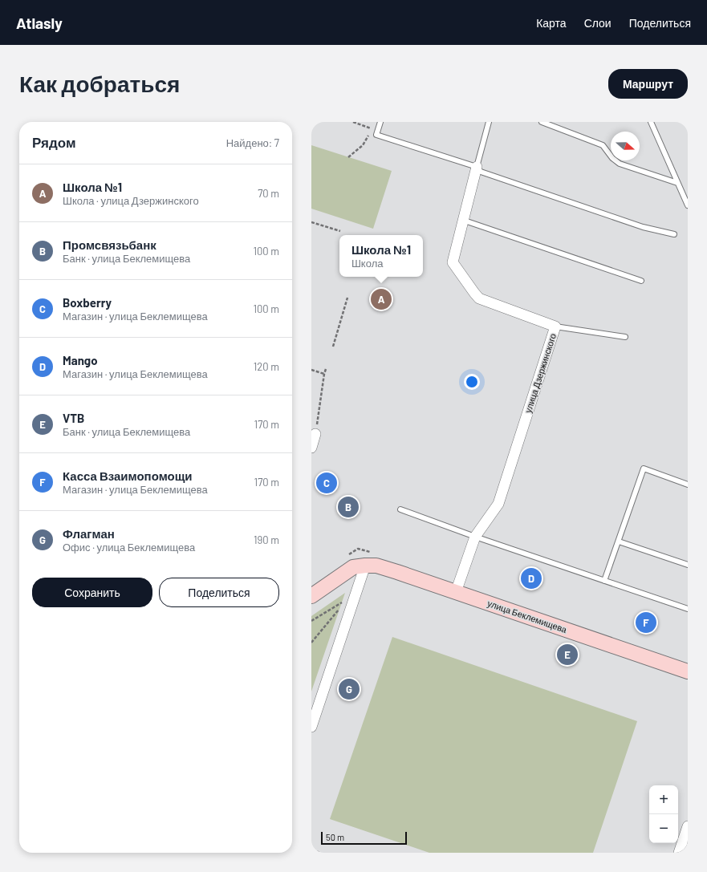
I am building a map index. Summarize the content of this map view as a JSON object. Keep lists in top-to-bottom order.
{
  "streets": {
    "main road": ["улица Беклемищева"],
    "street": ["улица Дзержинского"]
  },
  "crossings": [
    ["улица Дзержинского", "улица Беклемищева"]
  ],
  "scale_bar": "50 m",
  "north": "right",
  "page": {
    "header": "Atlasly",
    "nav": ["Карта", "Слои", "Поделиться"],
    "buttons": [
      "Маршрут",
      ["Сохранить", "Поделиться"]
    ],
    "title": "Как добраться",
    "heading": ["Рядом", "Найдено: 7"],
    "list": [
      {
        "mark": "A",
        "name": "Школа №1",
        "note": "Школа · улица Дзержинского",
        "value": "70 m"
      },
      {
        "mark": "B",
        "name": "Промсвязьбанк",
        "note": "Банк · улица Беклемищева",
        "value": "100 m"
      },
      {
        "mark": "C",
        "name": "Boxberry",
        "note": "Магазин · улица Беклемищева",
        "value": "100 m"
      },
      {
        "mark": "D",
        "name": "Mango",
        "note": "Магазин · улица Беклемищева",
        "value": "120 m"
      },
      {
        "mark": "E",
        "name": "VTB",
        "note": "Банк · улица Беклемищева",
        "value": "170 m"
      },
      {
        "mark": "F",
        "name": "Касса Взаимопомощи",
        "note": "Магазин · улица Беклемищева",
        "value": "170 m"
      },
      {
        "mark": "G",
        "name": "Флагман",
        "note": "Офис · улица Беклемищева",
        "value": "190 m"
      }
    ],
    "popup": ["Школа №1", "Школа"],
    "pins": [
      "A",
      "C",
      "B",
      "D",
      "F",
      "E",
      "G"
    ],
    "map_buttons": ["+", "−"],
    "scale": "50 m"
  }
}
